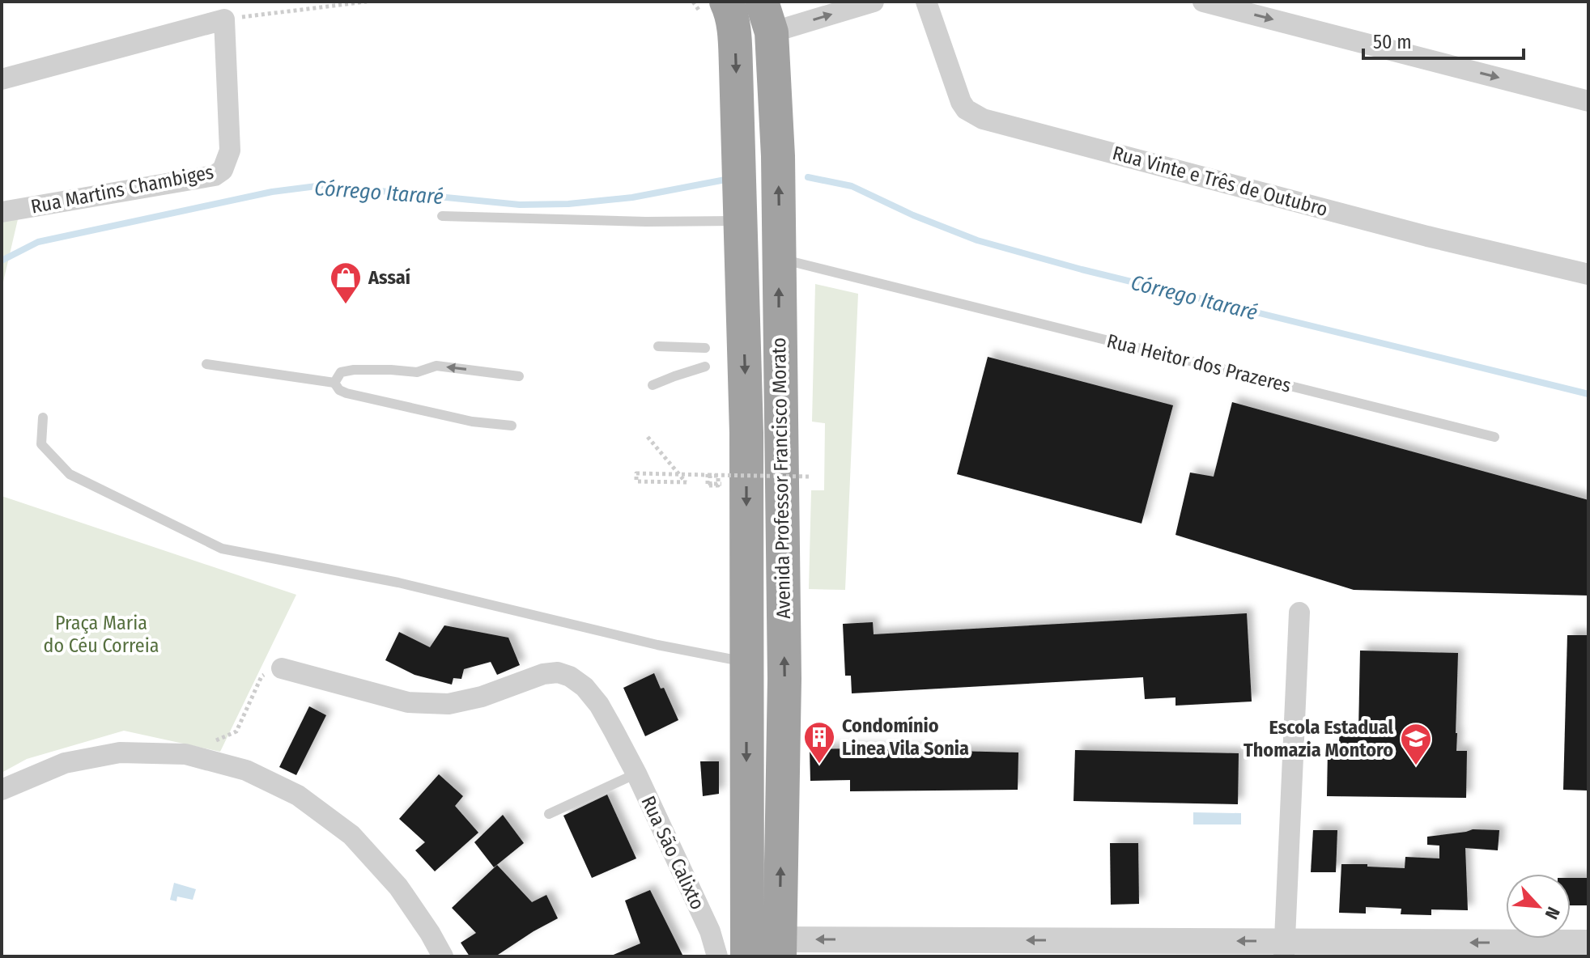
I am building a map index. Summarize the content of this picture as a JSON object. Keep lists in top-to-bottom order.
{
  "streets": {
    "highway": ["Avenida Professor Francisco Morato"],
    "street": ["Rua Vinte e Três de Outubro", "Rua Martins Chambiges", "Rua São Calixto"],
    "lane": ["Rua Heitor dos Prazeres"]
  },
  "crossings": [
    ["Rua Heitor dos Prazeres", "Avenida Professor Francisco Morato"],
    ["Avenida Professor Francisco Morato", "Rua São Calixto"]
  ],
  "water": ["Córrego Itararé"],
  "parks": ["Praça Maria do Céu Correia"],
  "places": {
    "shop": ["Assaí"],
    "building": ["Condomínio Linea Vila Sonia"],
    "school or university": ["Escola Estadual Thomazia Montoro"]
  },
  "scale_bar": "50 m",
  "north": "bottom right"
}
